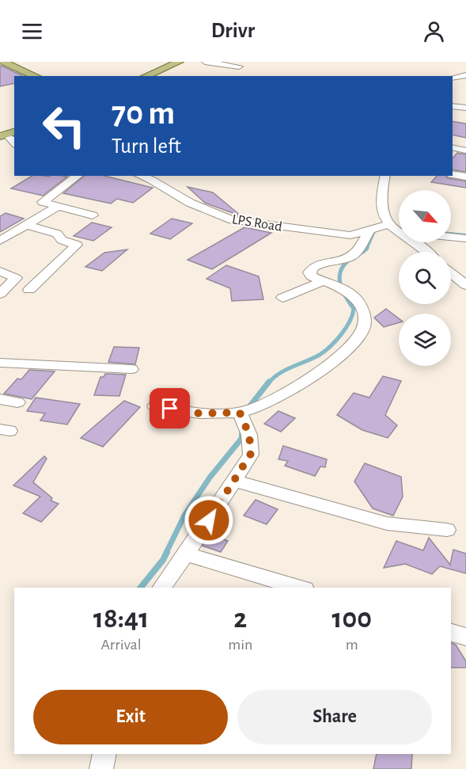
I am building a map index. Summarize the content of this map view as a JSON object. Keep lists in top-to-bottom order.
{
  "streets": {
    "street": ["LPS Road"]
  },
  "north": "bottom right",
  "page": {
    "header": "Drivr",
    "turn": ["70 m", "Turn left"],
    "eta": [
      "18:41",
      "Arrival",
      "2",
      "min",
      "100",
      "m"
    ],
    "buttons": ["Exit", "Share"]
  }
}
